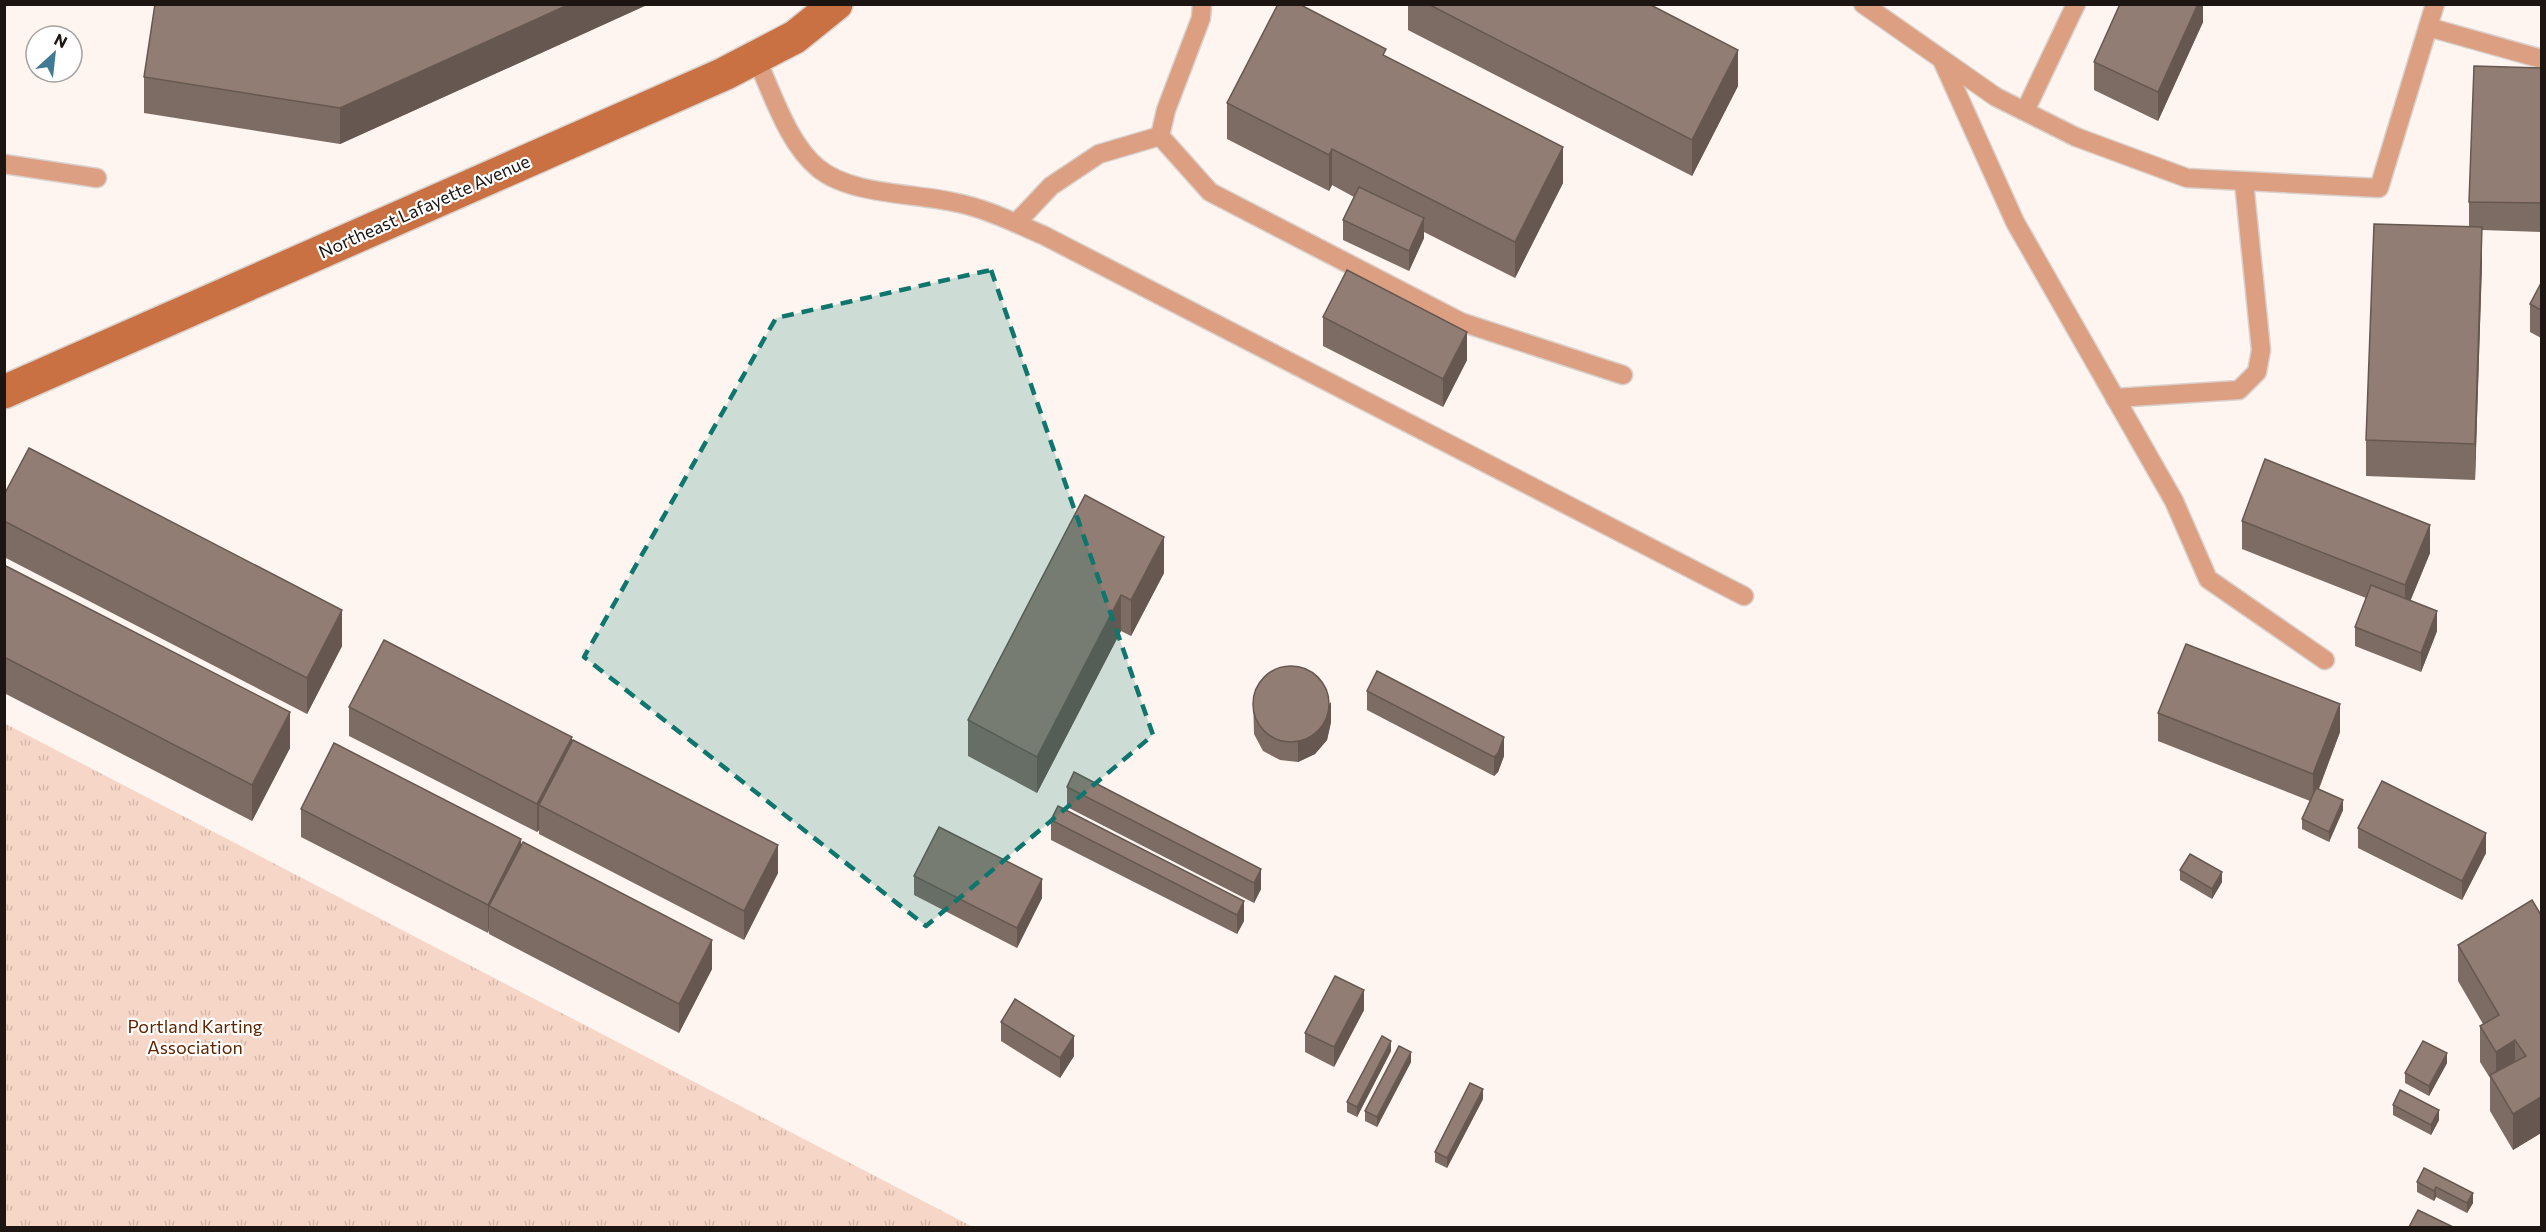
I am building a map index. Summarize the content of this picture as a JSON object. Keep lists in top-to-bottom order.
{
  "streets": {
    "main road": ["Northeast Lafayette Avenue"]
  },
  "parks": ["Portland Karting Association"],
  "north": "top right"
}
